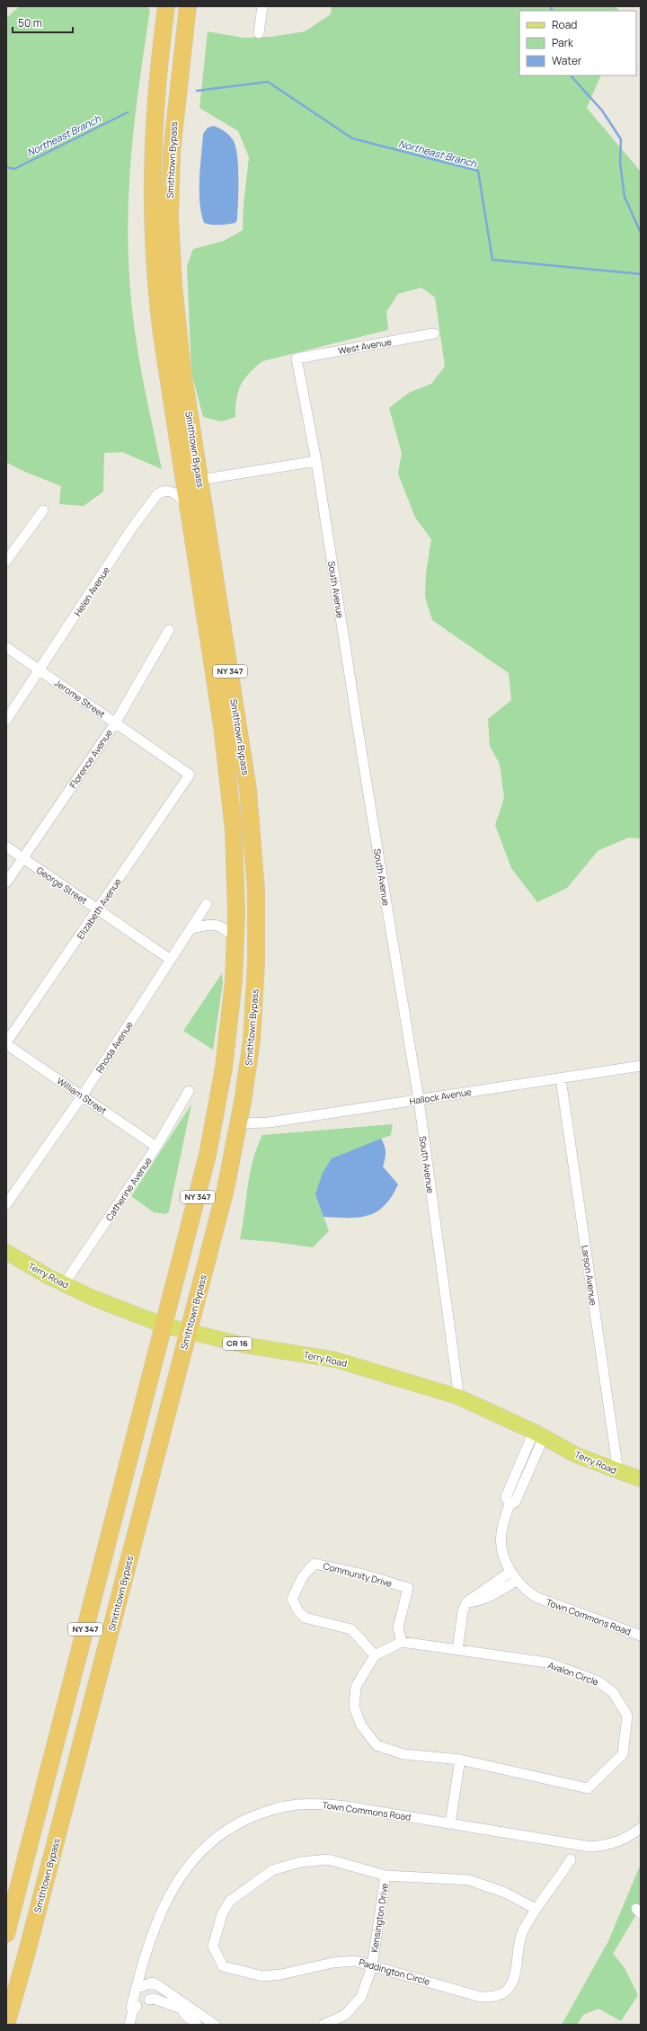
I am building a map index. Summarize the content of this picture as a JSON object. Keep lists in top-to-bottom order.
{
  "streets": {
    "highway": ["Smithtown Bypass", "NY 347"],
    "main road": ["Terry Road", "CR 16"],
    "street": [
      "West Avenue",
      "South Avenue",
      "Helen Avenue",
      "Jerome Street",
      "Florence Avenue",
      "George Street",
      "Elizabeth Avenue",
      "Rhoda Avenue",
      "William Street",
      "Hallock Avenue",
      "Catherine Avenue",
      "Larson Avenue",
      "Community Drive",
      "Town Commons Road",
      "Avalon Circle",
      "Kensington Drive",
      "Paddington Circle"
    ]
  },
  "crossings": [
    ["Smithtown Bypass", "Helen Avenue"],
    ["Smithtown Bypass", "Hallock Avenue"],
    ["Smithtown Bypass", "Terry Road"],
    ["West Avenue", "South Avenue"],
    ["South Avenue", "Hallock Avenue"],
    ["South Avenue", "Terry Road"],
    ["Helen Avenue", "Jerome Street"],
    ["Jerome Street", "Florence Avenue"],
    ["Jerome Street", "Elizabeth Avenue"],
    ["Florence Avenue", "George Street"],
    ["George Street", "Elizabeth Avenue"],
    ["George Street", "Rhoda Avenue"],
    ["Elizabeth Avenue", "William Street"],
    ["Rhoda Avenue", "William Street"],
    ["William Street", "Catherine Avenue"],
    ["Hallock Avenue", "Larson Avenue"],
    ["Catherine Avenue", "Terry Road"],
    ["Terry Road", "Larson Avenue"],
    ["Terry Road", "Town Commons Road"],
    ["Community Drive", "Avalon Circle"],
    ["Kensington Drive", "Paddington Circle"]
  ],
  "water": ["Northeast Branch"],
  "legend": ["Road", "Park", "Water"],
  "scale_bar": "50 m"
}
